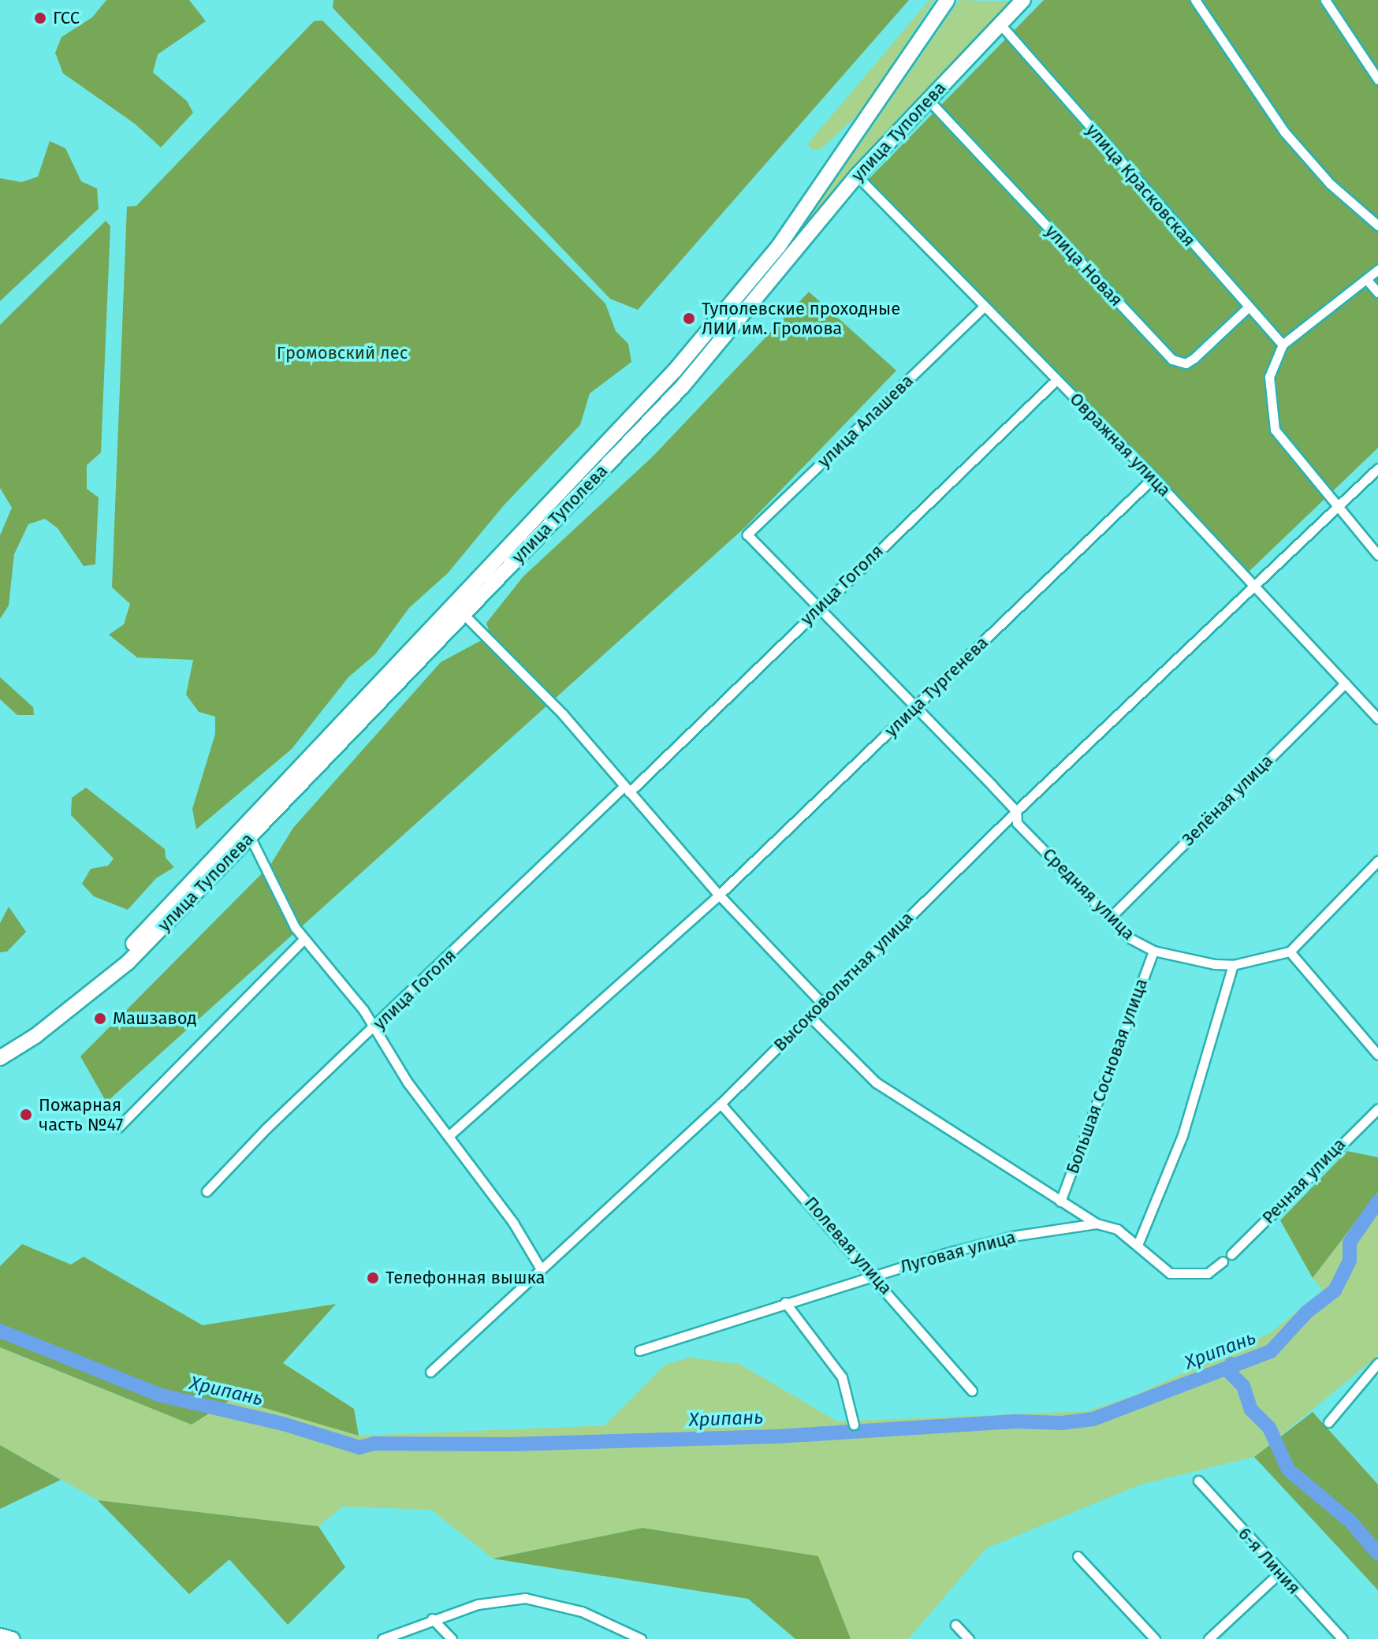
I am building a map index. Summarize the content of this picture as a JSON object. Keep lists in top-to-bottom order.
{
  "streets": {
    "main road": ["улица Туполева"],
    "street": [
      "улица Красковская",
      "улица Новая",
      "улица Алашева",
      "Овражная улица",
      "улица Гоголя",
      "улица Тургенева",
      "Зелёная улица",
      "Средняя улица",
      "Высоковольтная улица",
      "Большая Сосновая улица",
      "Речная улица",
      "Полевая улица",
      "Луговая улица",
      "6-я Линия"
    ]
  },
  "crossings": [
    ["улица Туполева", "улица Красковская"],
    ["улица Туполева", "улица Новая"],
    ["улица Туполева", "Овражная улица"],
    ["улица Красковская", "улица Новая"],
    ["улица Алашева", "Овражная улица"],
    ["улица Алашева", "Средняя улица"],
    ["Овражная улица", "улица Гоголя"],
    ["Овражная улица", "улица Тургенева"],
    ["Овражная улица", "Зелёная улица"],
    ["Овражная улица", "Высоковольтная улица"],
    ["улица Гоголя", "Средняя улица"],
    ["улица Тургенева", "Средняя улица"],
    ["Зелёная улица", "Средняя улица"],
    ["Средняя улица", "Высоковольтная улица"],
    ["Средняя улица", "Большая Сосновая улица"],
    ["Высоковольтная улица", "Полевая улица"],
    ["Полевая улица", "Луговая улица"]
  ],
  "water": ["Хрипань"],
  "parks": ["Громовский лес"],
  "places": [
    "ГСС",
    "Туполевские проходные ЛИИ им. Громова",
    "Машзавод",
    "Пожарная часть №47",
    "Телефонная вышка"
  ]
}
